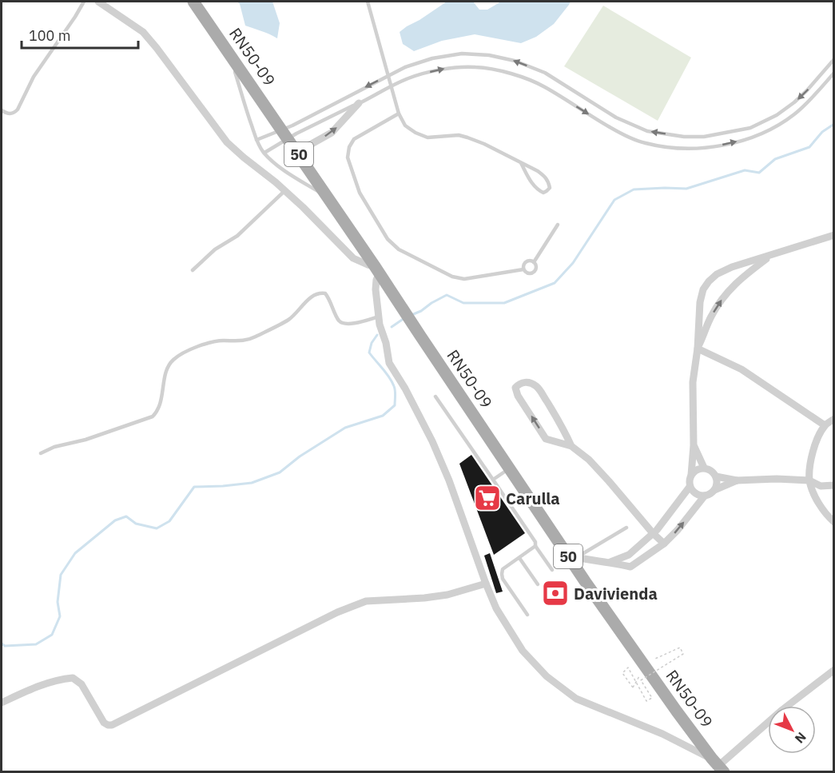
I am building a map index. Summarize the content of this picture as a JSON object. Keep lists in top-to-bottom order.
{
  "streets": {
    "main road": ["RN50-09", "50"]
  },
  "places": {
    "supermarket": ["Carulla"],
    "bank": ["Davivienda"]
  },
  "scale_bar": "100 m",
  "north": "bottom right"
}
